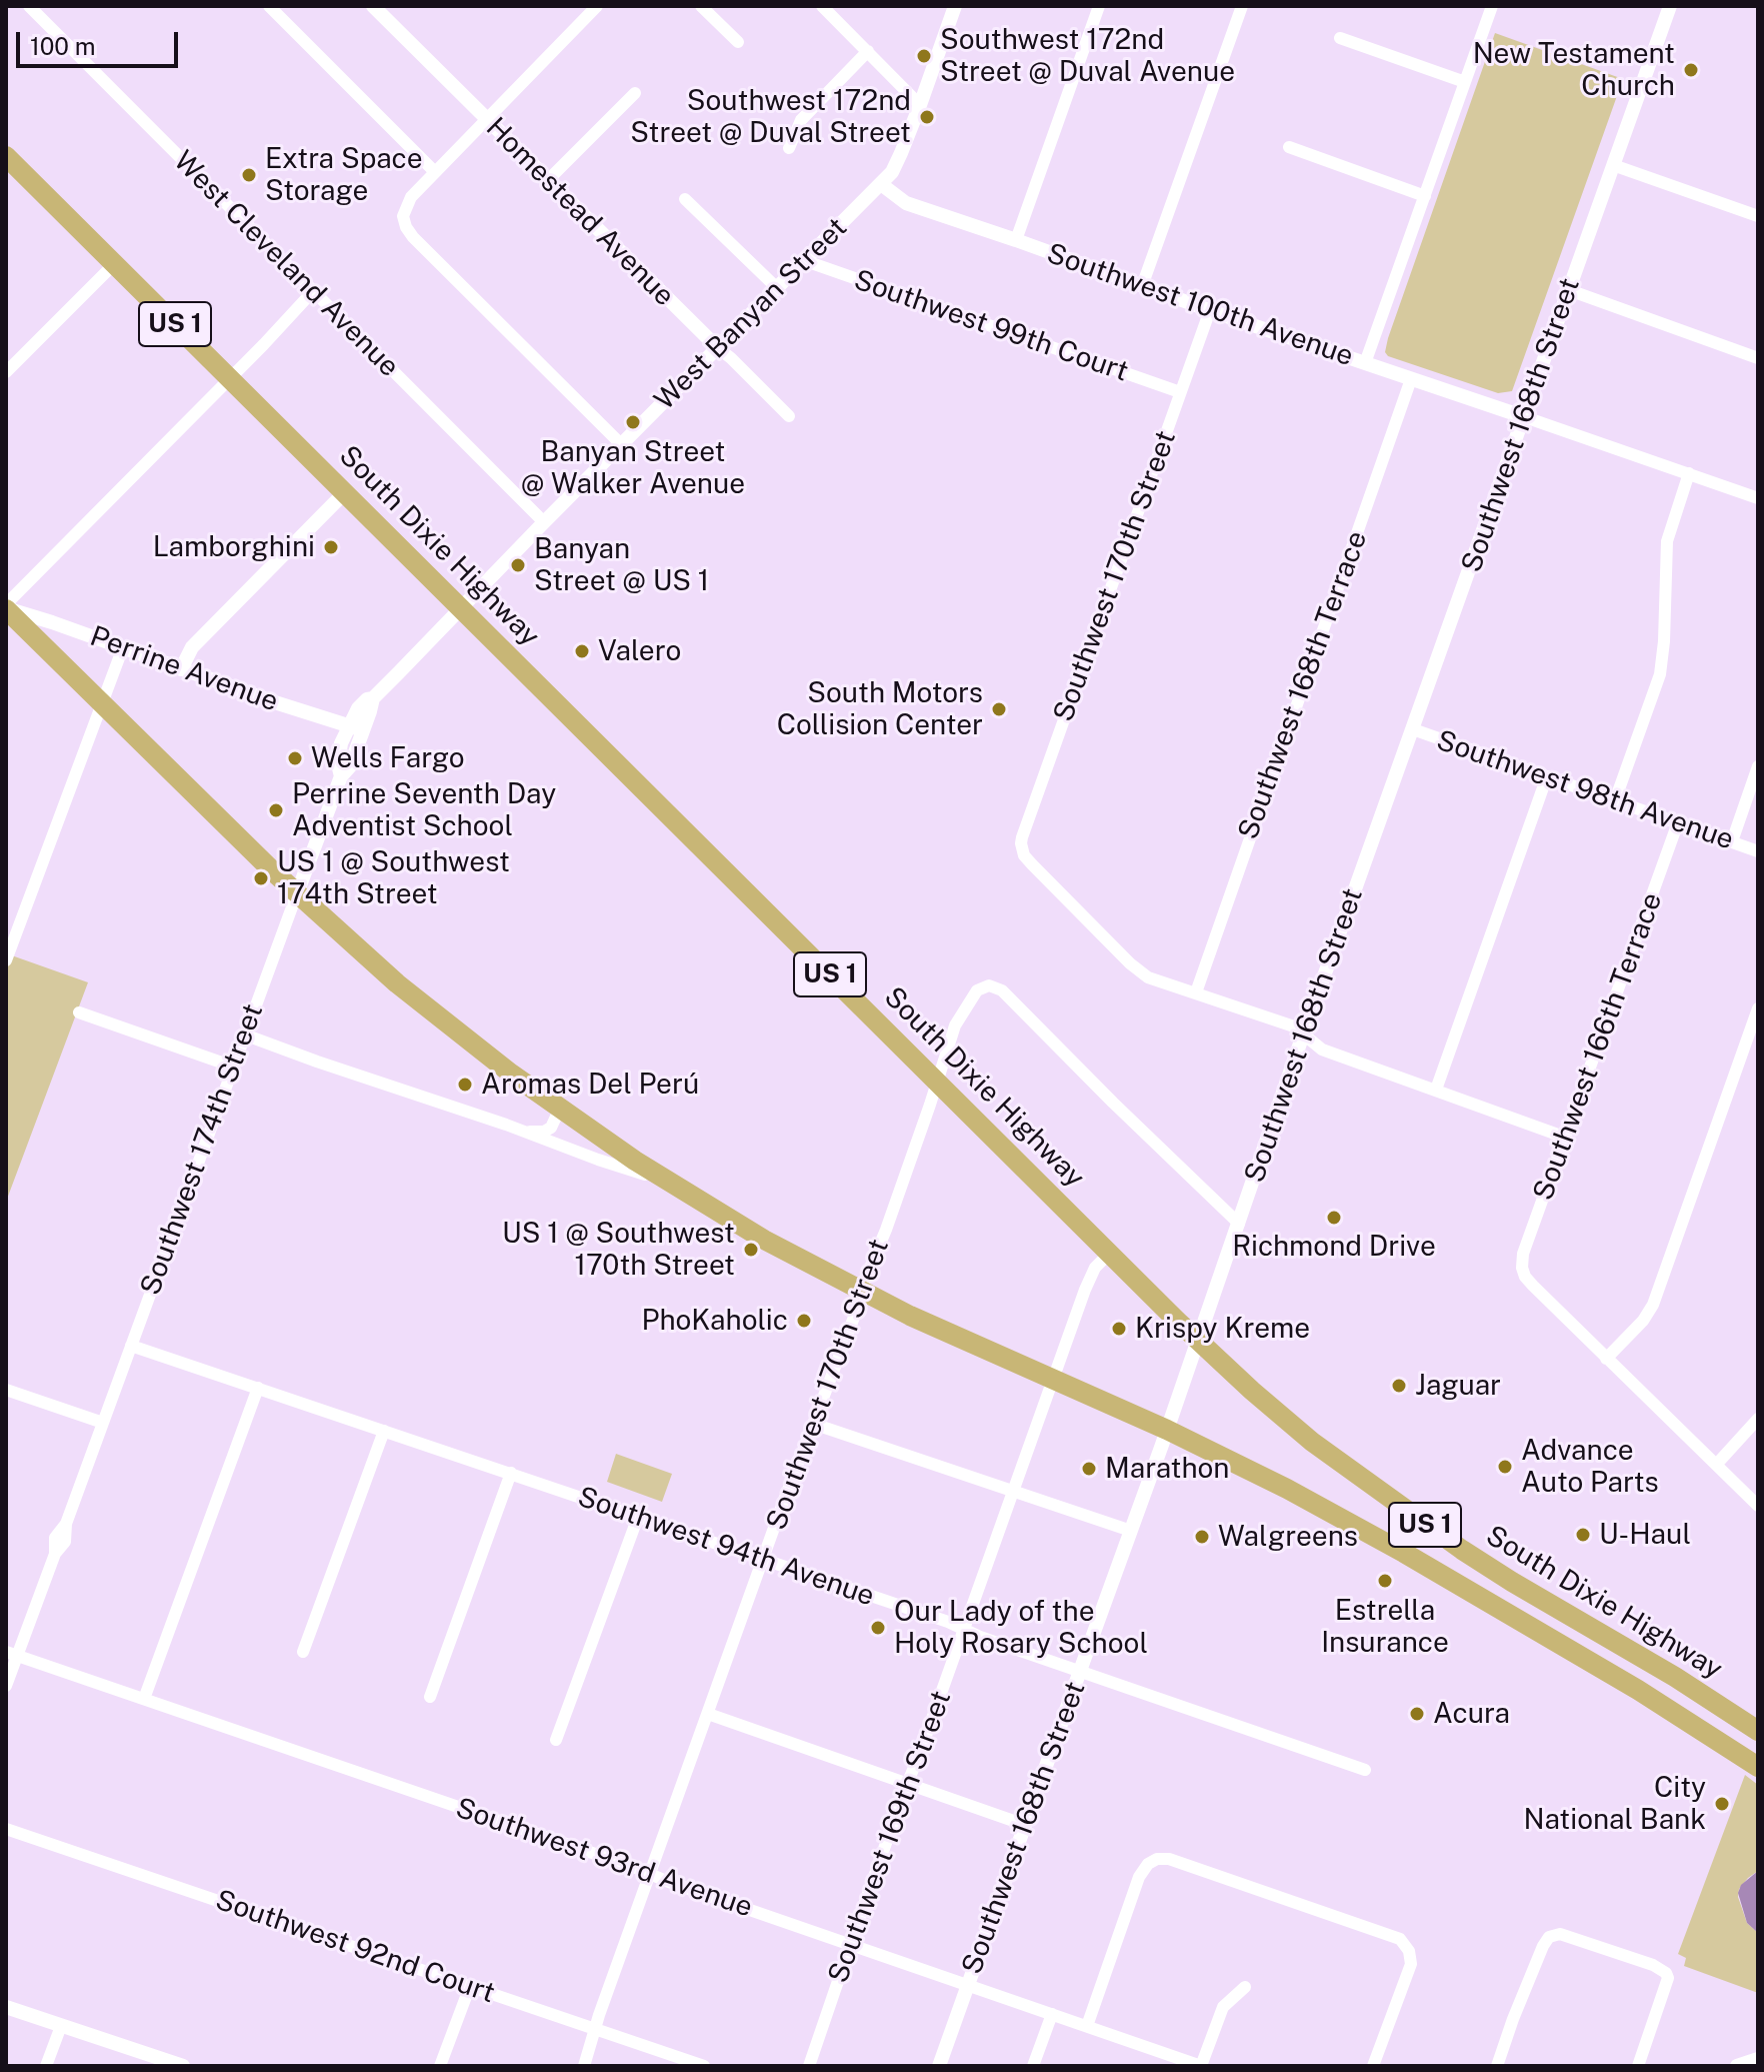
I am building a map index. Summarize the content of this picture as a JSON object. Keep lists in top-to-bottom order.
{
  "streets": {
    "highway": ["US 1", "South Dixie Highway"],
    "street": [
      "Homestead Avenue",
      "West Cleveland Avenue",
      "Southwest 100th Avenue",
      "West Banyan Street",
      "Southwest 99th Court",
      "Southwest 168th Street",
      "Southwest 170th Street",
      "Perrine Avenue",
      "Southwest 168th Terrace",
      "Southwest 98th Avenue",
      "Southwest 166th Terrace",
      "Southwest 174th Street",
      "Southwest 94th Avenue",
      "Southwest 169th Street",
      "Southwest 93rd Avenue",
      "Southwest 92nd Court"
    ]
  },
  "crossings": [
    ["Homestead Avenue", "West Banyan Street"],
    ["West Cleveland Avenue", "West Banyan Street"],
    ["Southwest 100th Avenue", "West Banyan Street"],
    ["Southwest 100th Avenue", "Southwest 168th Street"],
    ["Southwest 100th Avenue", "Southwest 170th Street"],
    ["Southwest 100th Avenue", "Southwest 168th Terrace"],
    ["West Banyan Street", "Southwest 99th Court"],
    ["West Banyan Street", "South Dixie Highway"],
    ["West Banyan Street", "Perrine Avenue"],
    ["West Banyan Street", "Southwest 174th Street"],
    ["Southwest 99th Court", "Southwest 170th Street"],
    ["Southwest 168th Street", "South Dixie Highway"],
    ["Southwest 168th Street", "Southwest 170th Street"],
    ["Southwest 168th Street", "Southwest 98th Avenue"],
    ["Southwest 168th Street", "Southwest 94th Avenue"],
    ["Southwest 168th Street", "Southwest 93rd Avenue"],
    ["South Dixie Highway", "Southwest 170th Street"],
    ["South Dixie Highway", "Perrine Avenue"],
    ["South Dixie Highway", "Southwest 174th Street"],
    ["South Dixie Highway", "Southwest 169th Street"],
    ["Southwest 170th Street", "Southwest 168th Terrace"],
    ["Southwest 170th Street", "Southwest 94th Avenue"],
    ["Southwest 170th Street", "Southwest 93rd Avenue"],
    ["Southwest 170th Street", "Southwest 92nd Court"],
    ["Perrine Avenue", "Southwest 174th Street"],
    ["Southwest 98th Avenue", "Southwest 166th Terrace"],
    ["Southwest 174th Street", "Southwest 94th Avenue"],
    ["Southwest 174th Street", "Southwest 93rd Avenue"],
    ["Southwest 94th Avenue", "Southwest 169th Street"],
    ["Southwest 169th Street", "Southwest 93rd Avenue"]
  ],
  "places": [
    "Southwest 172nd Street @ Duval Avenue",
    "New Testament Church",
    "Southwest 172nd Street @ Duval Street",
    "Extra Space Storage",
    "Banyan Street @ Walker Avenue",
    "Lamborghini",
    "Banyan Street @ US 1",
    "Valero",
    "South Motors Collision Center",
    "Wells Fargo",
    "Perrine Seventh Day Adventist School",
    "US 1 @ Southwest 174th Street",
    "Aromas Del Perú",
    "Richmond Drive",
    "US 1 @ Southwest 170th Street",
    "PhoKaholic",
    "Krispy Kreme",
    "Jaguar",
    "Advance Auto Parts",
    "Marathon",
    "U-Haul",
    "Walgreens",
    "Estrella Insurance",
    "Our Lady of the Holy Rosary School",
    "Acura",
    "City National Bank"
  ],
  "scale_bar": "100 m"
}
